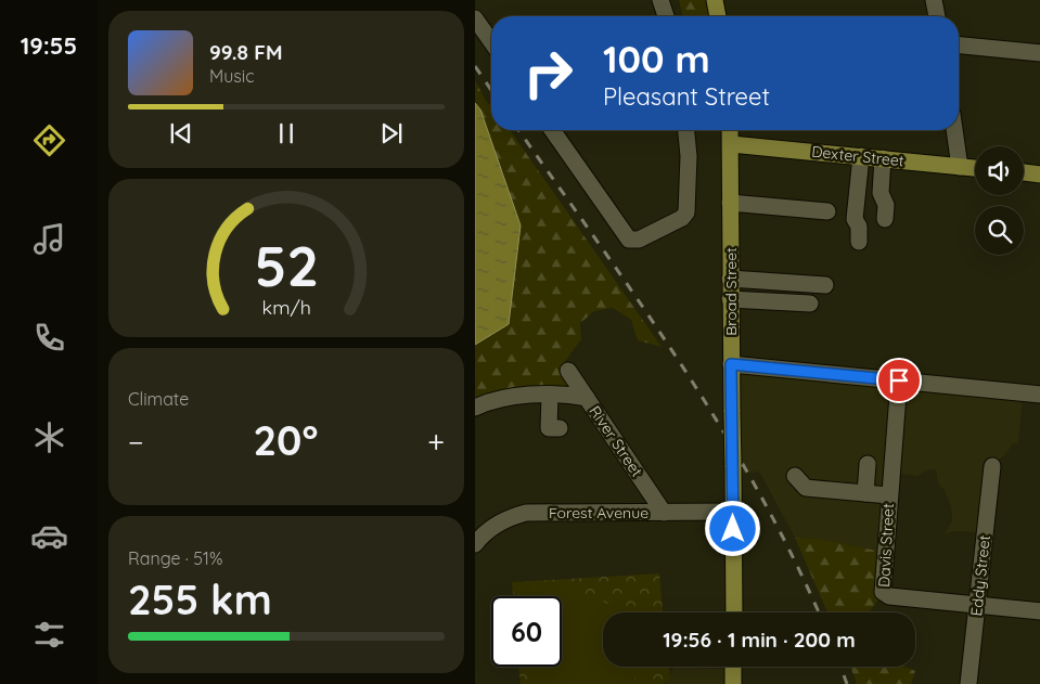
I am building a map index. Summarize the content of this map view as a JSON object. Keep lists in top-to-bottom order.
{
  "streets": {
    "main road": ["Dexter Street", "Broad Street"],
    "street": [
      "River Street",
      "Forest Avenue",
      "Davis Street",
      "Eddy Street"
    ]
  },
  "crossings": [
    ["Dexter Street", "Broad Street"],
    ["Broad Street", "Forest Avenue"],
    ["River Street", "Forest Avenue"],
    ["Davis Street", "Eddy Street"]
  ],
  "page": {
    "tabs": "19:55",
    "turn": ["100 m", "Pleasant Street"],
    "song": ["99.8 FM", "Music"],
    "tile": [
      "Climate",
      ["Range · 51%", "255 km"]
    ],
    "heat": ["−", "20°", "+"],
    "limit": "60",
    "trip": "19:56 · 1 min · 200 m",
    "gauge": ["52", "km/h"]
  }
}
